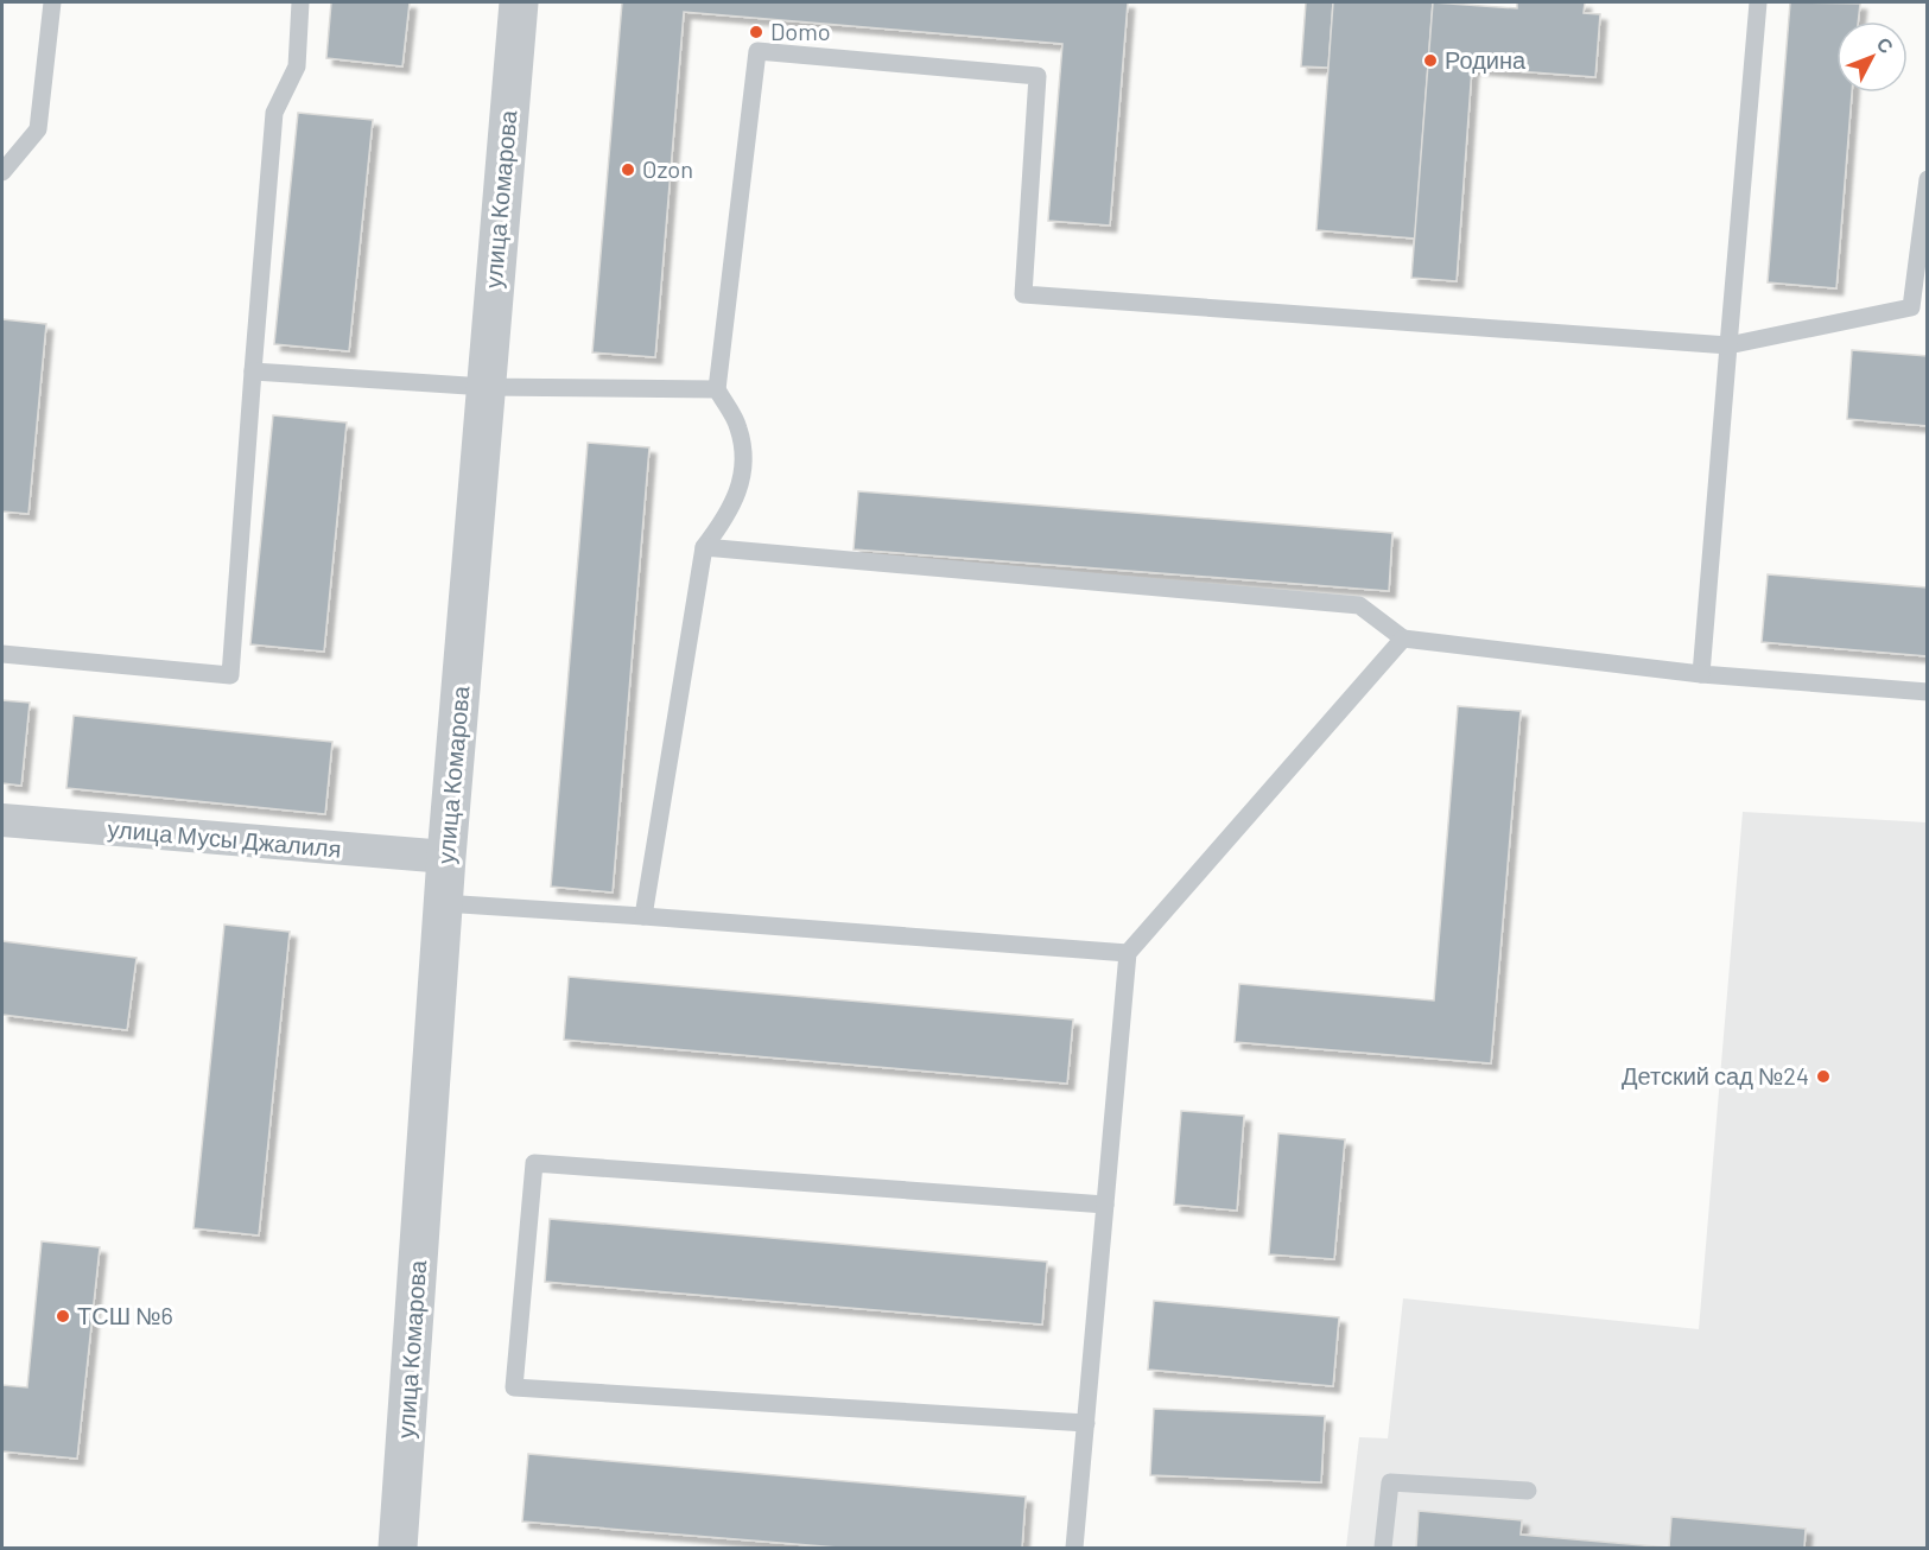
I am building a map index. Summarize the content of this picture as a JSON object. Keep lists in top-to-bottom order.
{
  "streets": {
    "street": ["улица Комарова", "улица Мусы Джалиля"]
  },
  "crossings": [
    ["улица Комарова", "улица Мусы Джалиля"]
  ],
  "places": [
    "Domo",
    "Родина",
    "Ozon",
    "Детский сад №24",
    "ТСШ №6"
  ],
  "north": "top right"
}
